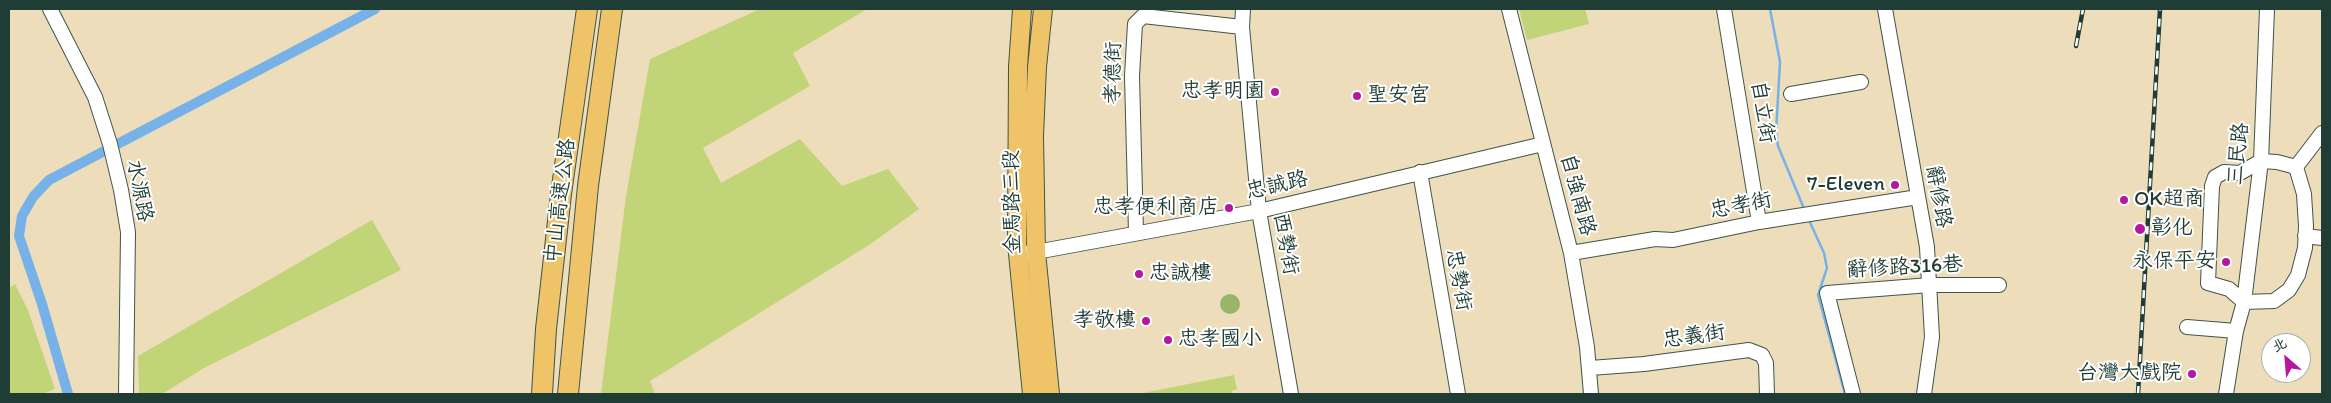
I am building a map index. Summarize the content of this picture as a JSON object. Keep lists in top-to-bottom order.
{
  "streets": {
    "highway": ["中山高速公路"],
    "main road": ["金馬路三段"],
    "street": [
      "孝德街",
      "自立街",
      "三民路",
      "忠誠路",
      "水源路",
      "自強南路",
      "辭修路",
      "忠孝街",
      "西勢街",
      "辭修路316巷",
      "忠勢街",
      "忠義街"
    ]
  },
  "crossings": [
    ["孝德街", "忠誠路"],
    ["孝德街", "西勢街"],
    ["自立街", "忠孝街"],
    ["忠誠路", "自強南路"],
    ["忠誠路", "金馬路三段"],
    ["忠誠路", "西勢街"],
    ["忠誠路", "忠勢街"],
    ["自強南路", "忠孝街"],
    ["自強南路", "忠義街"],
    ["辭修路", "忠孝街"],
    ["辭修路", "辭修路316巷"]
  ],
  "places": [
    "忠孝明園",
    "聖安宮",
    "7-Eleven",
    "OK超商",
    "忠孝便利商店",
    "彰化",
    "永保平安",
    "忠誠樓",
    "孝敬樓",
    "忠孝國小",
    "台灣大戲院"
  ],
  "north": "top left"
}
